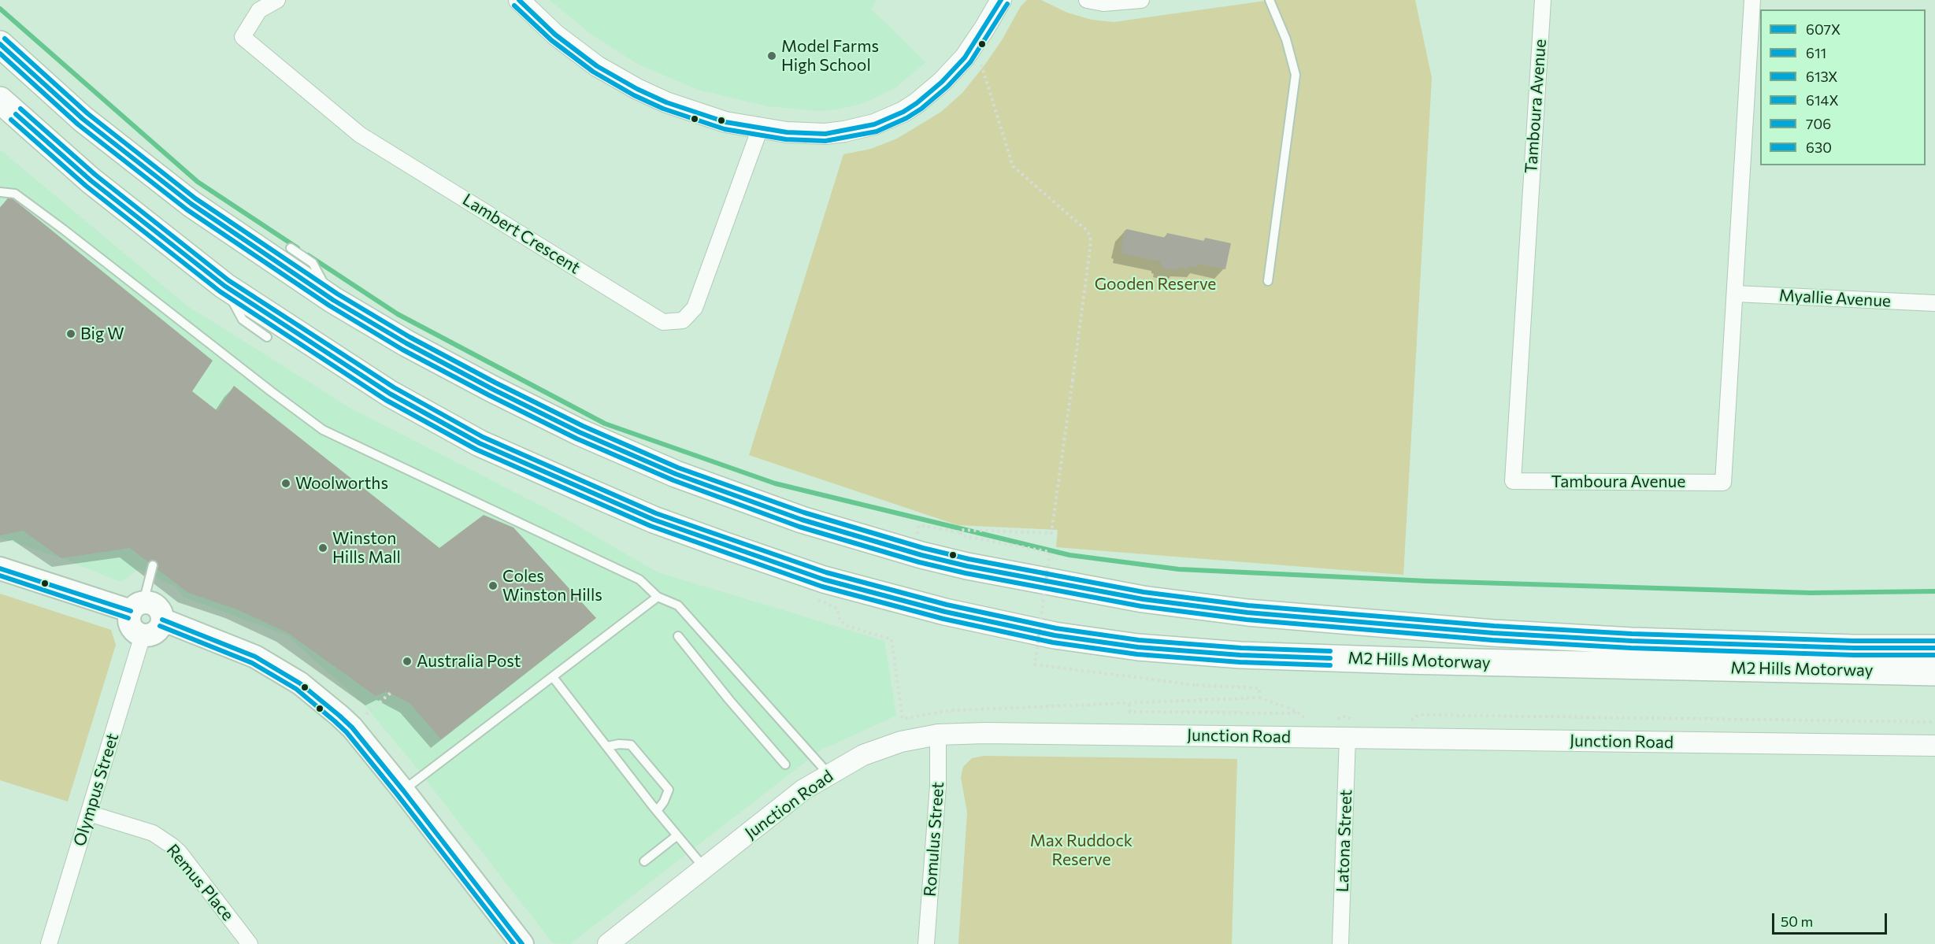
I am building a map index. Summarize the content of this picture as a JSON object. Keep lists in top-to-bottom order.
{
  "streets": {
    "highway": ["M2 Hills Motorway"],
    "street": [
      "Tamboura Avenue",
      "Lambert Crescent",
      "Myallie Avenue",
      "Junction Road",
      "Olympus Street",
      "Romulus Street",
      "Latona Street",
      "Remus Place"
    ]
  },
  "crossings": [
    ["Tamboura Avenue", "Myallie Avenue"],
    ["Junction Road", "Romulus Street"],
    ["Junction Road", "Latona Street"],
    ["Olympus Street", "Remus Place"]
  ],
  "parks": ["Gooden Reserve", "Max Ruddock Reserve"],
  "places": [
    "Model Farms High School",
    "Big W",
    "Woolworths",
    "Winston Hills Mall",
    "Coles Winston Hills",
    "Australia Post"
  ],
  "lines": [
    "transit line 614X",
    "transit line 630",
    "transit line 613X",
    "transit line 607X",
    "transit line 611",
    "transit line 706"
  ],
  "legend": [
    "607X",
    "611",
    "613X",
    "614X",
    "706",
    "630"
  ],
  "scale_bar": "50 m"
}
